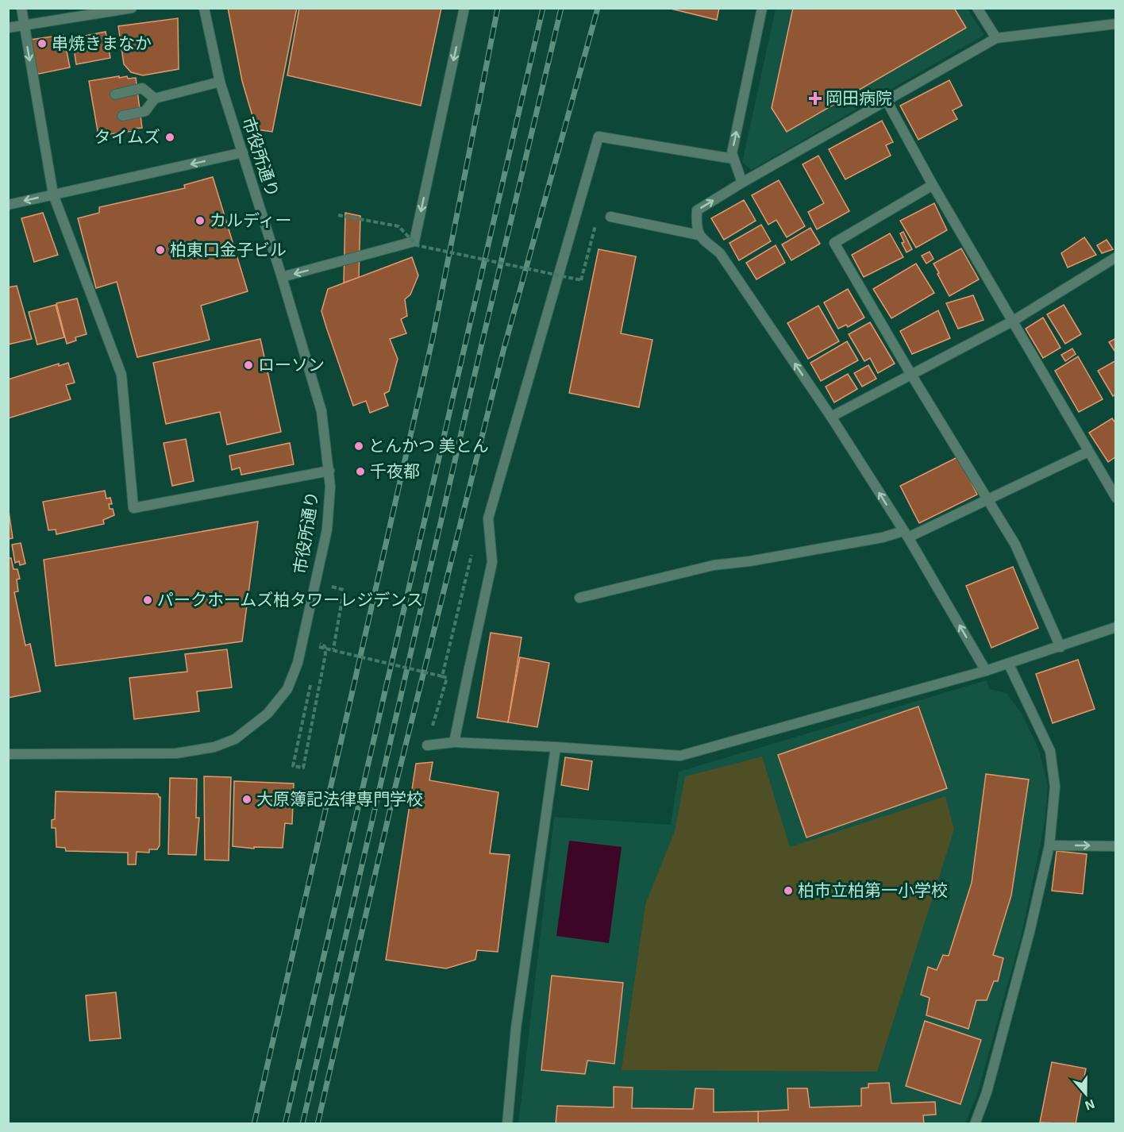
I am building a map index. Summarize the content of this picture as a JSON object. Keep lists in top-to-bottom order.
{
  "streets": {
    "street": ["市役所通り"]
  },
  "places": {
    "other": [
      "串焼きまなか",
      "タイムズ",
      "カルディー",
      "柏東口金子ビル",
      "ローソン",
      "とんかつ 美とん",
      "千夜都",
      "パークホームズ柏タワーレジデンス",
      "大原簿記法律専門学校",
      "柏市立柏第一小学校"
    ],
    "health": ["岡田病院"]
  },
  "north": "bottom"
}
